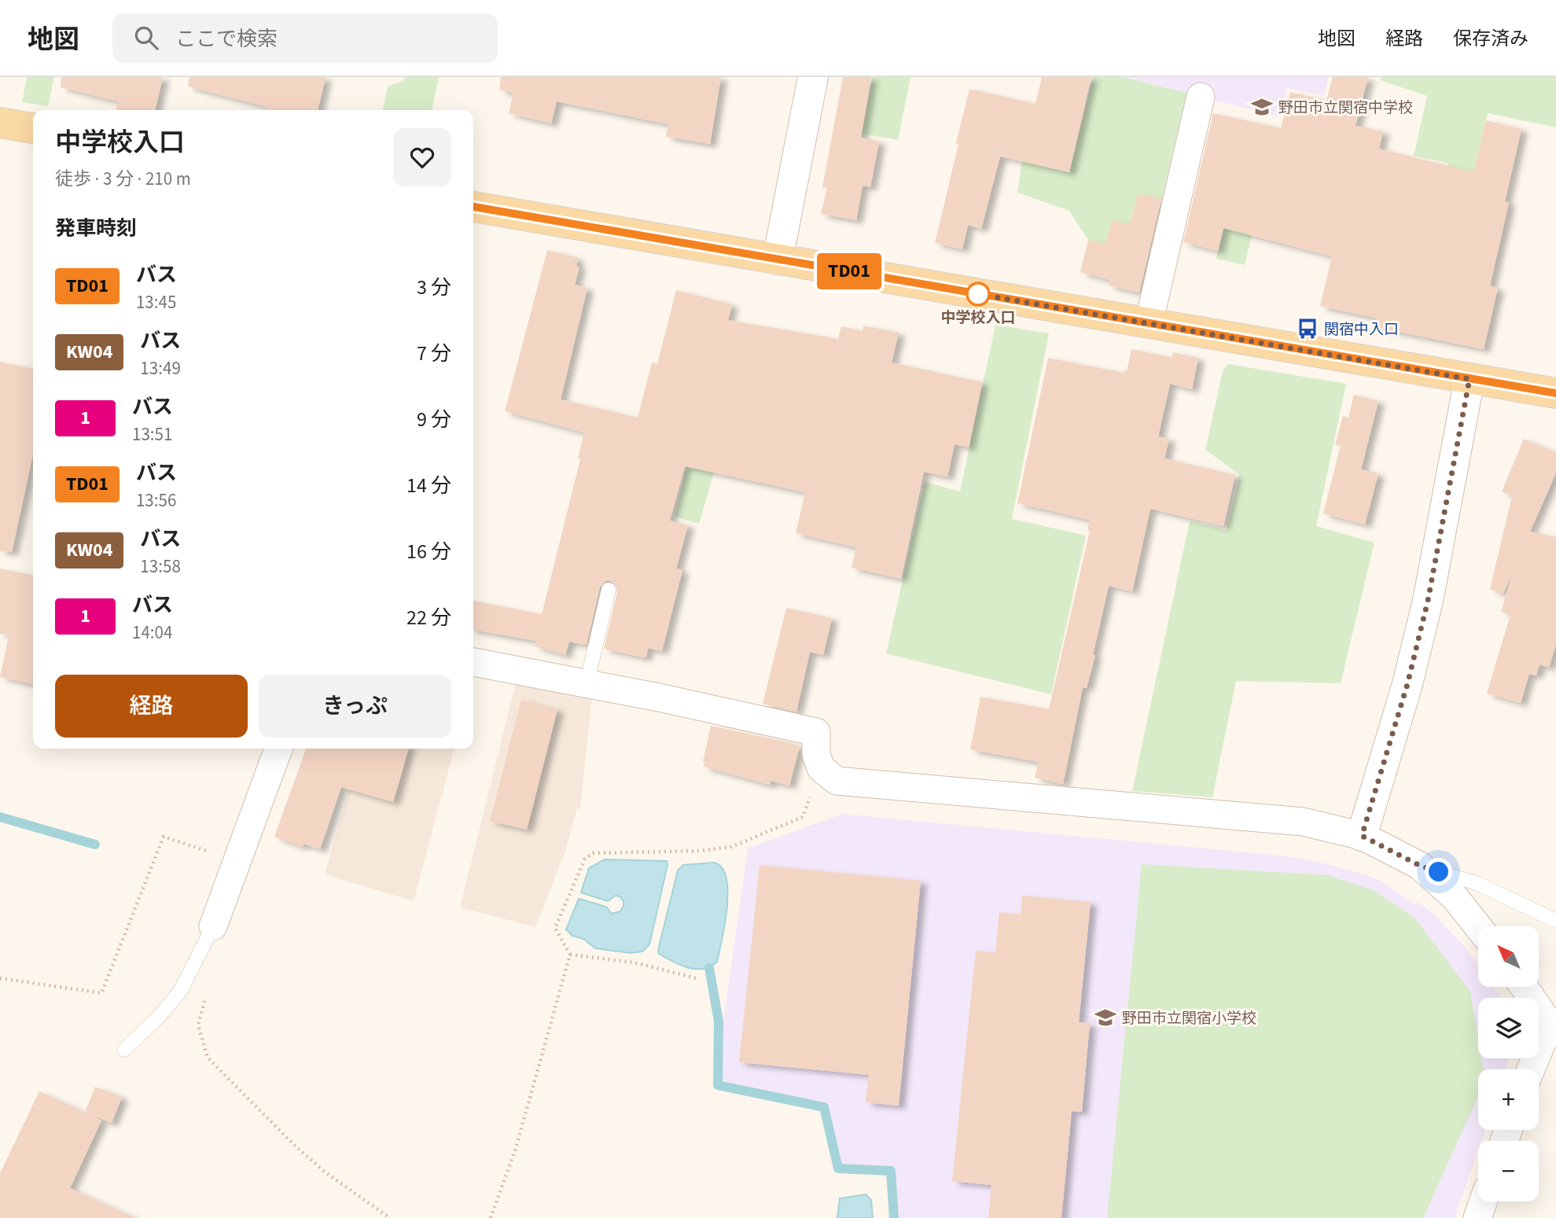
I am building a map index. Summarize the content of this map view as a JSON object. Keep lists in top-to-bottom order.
{
  "places": {
    "school or university": ["野田市立関宿中学校", "野田市立関宿小学校"],
    "other": ["中学校入口"],
    "bus stop": ["関宿中入口"]
  },
  "lines": ["bus line TD01"],
  "north": "top left",
  "page": {
    "header": "地図",
    "search": "ここで検索",
    "nav": ["地図", "経路", "保存済み"],
    "on_map": "TD01",
    "heading": [
      ["中学校入口", "徒歩 · 3 分 · 210 m"],
      "発車時刻"
    ],
    "list": [
      {
        "mark": "TD01",
        "name": "バス",
        "note": "13:45",
        "value": "3 分"
      },
      {
        "mark": "KW04",
        "name": "バス",
        "note": "13:49",
        "value": "7 分"
      },
      {
        "mark": "1",
        "name": "バス",
        "note": "13:51",
        "value": "9 分"
      },
      {
        "mark": "TD01",
        "name": "バス",
        "note": "13:56",
        "value": "14 分"
      },
      {
        "mark": "KW04",
        "name": "バス",
        "note": "13:58",
        "value": "16 分"
      },
      {
        "mark": "1",
        "name": "バス",
        "note": "14:04",
        "value": "22 分"
      }
    ],
    "buttons": ["経路", "きっぷ"],
    "map_buttons": ["+", "−"]
  }
}
